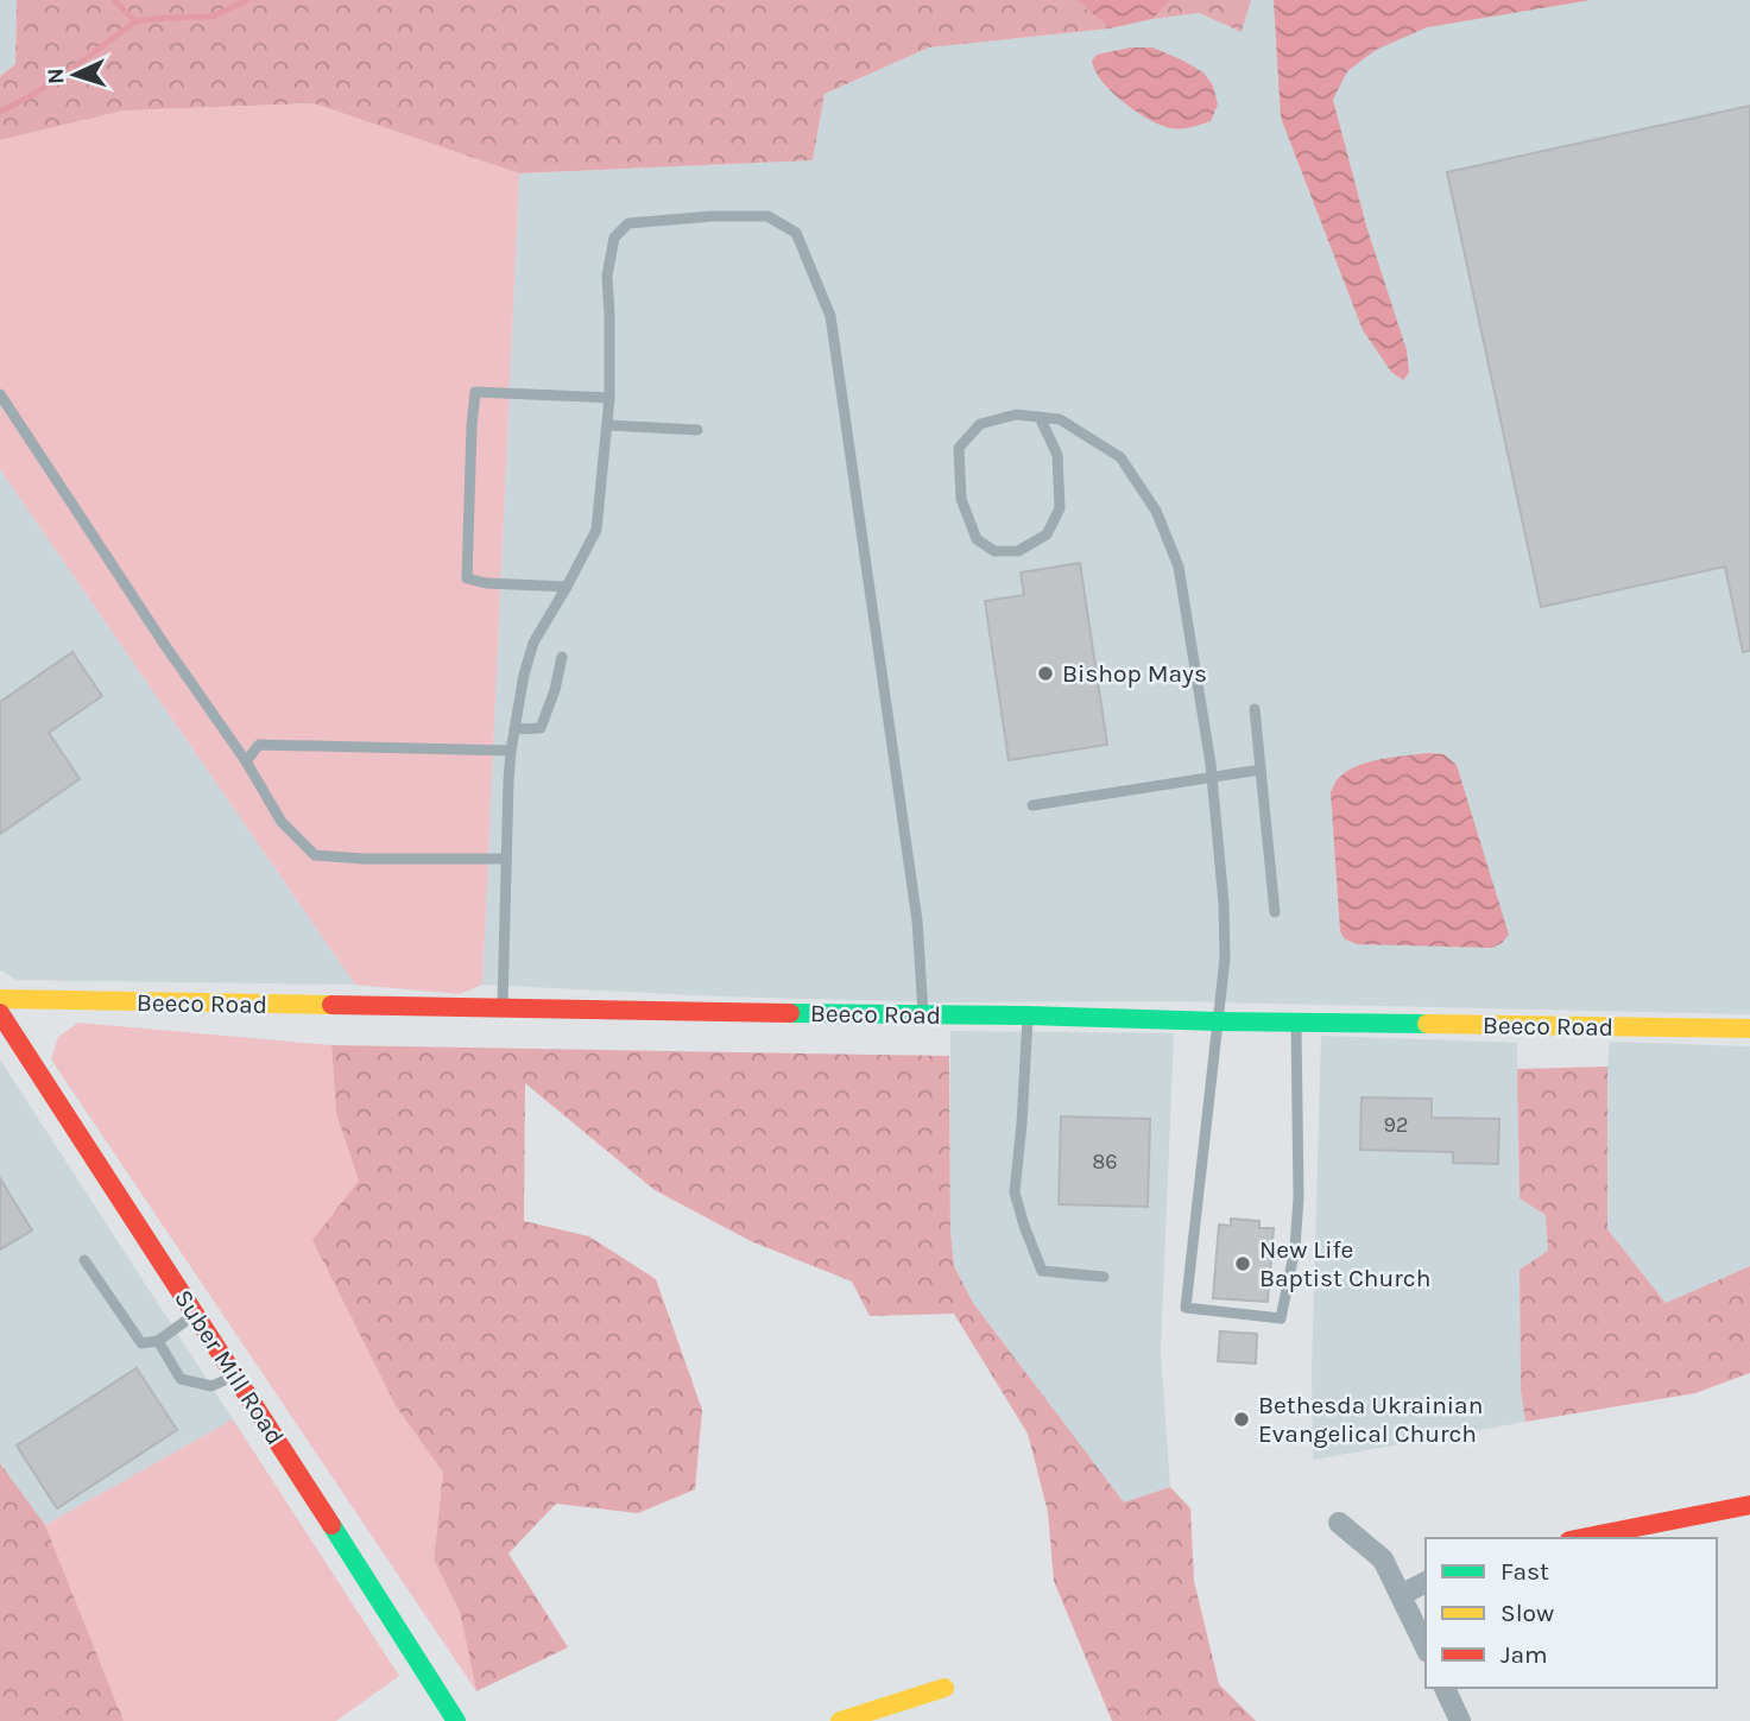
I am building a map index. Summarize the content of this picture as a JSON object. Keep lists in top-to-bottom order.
{
  "streets": {
    "street": ["Beeco Road", "Suber Mill Road"]
  },
  "places": ["Bishop Mays", "New Life Baptist Church", "Bethesda Ukrainian Evangelical Church"],
  "house_numbers": ["92", "86"],
  "legend": ["Fast", "Slow", "Jam"],
  "north": "left"
}
